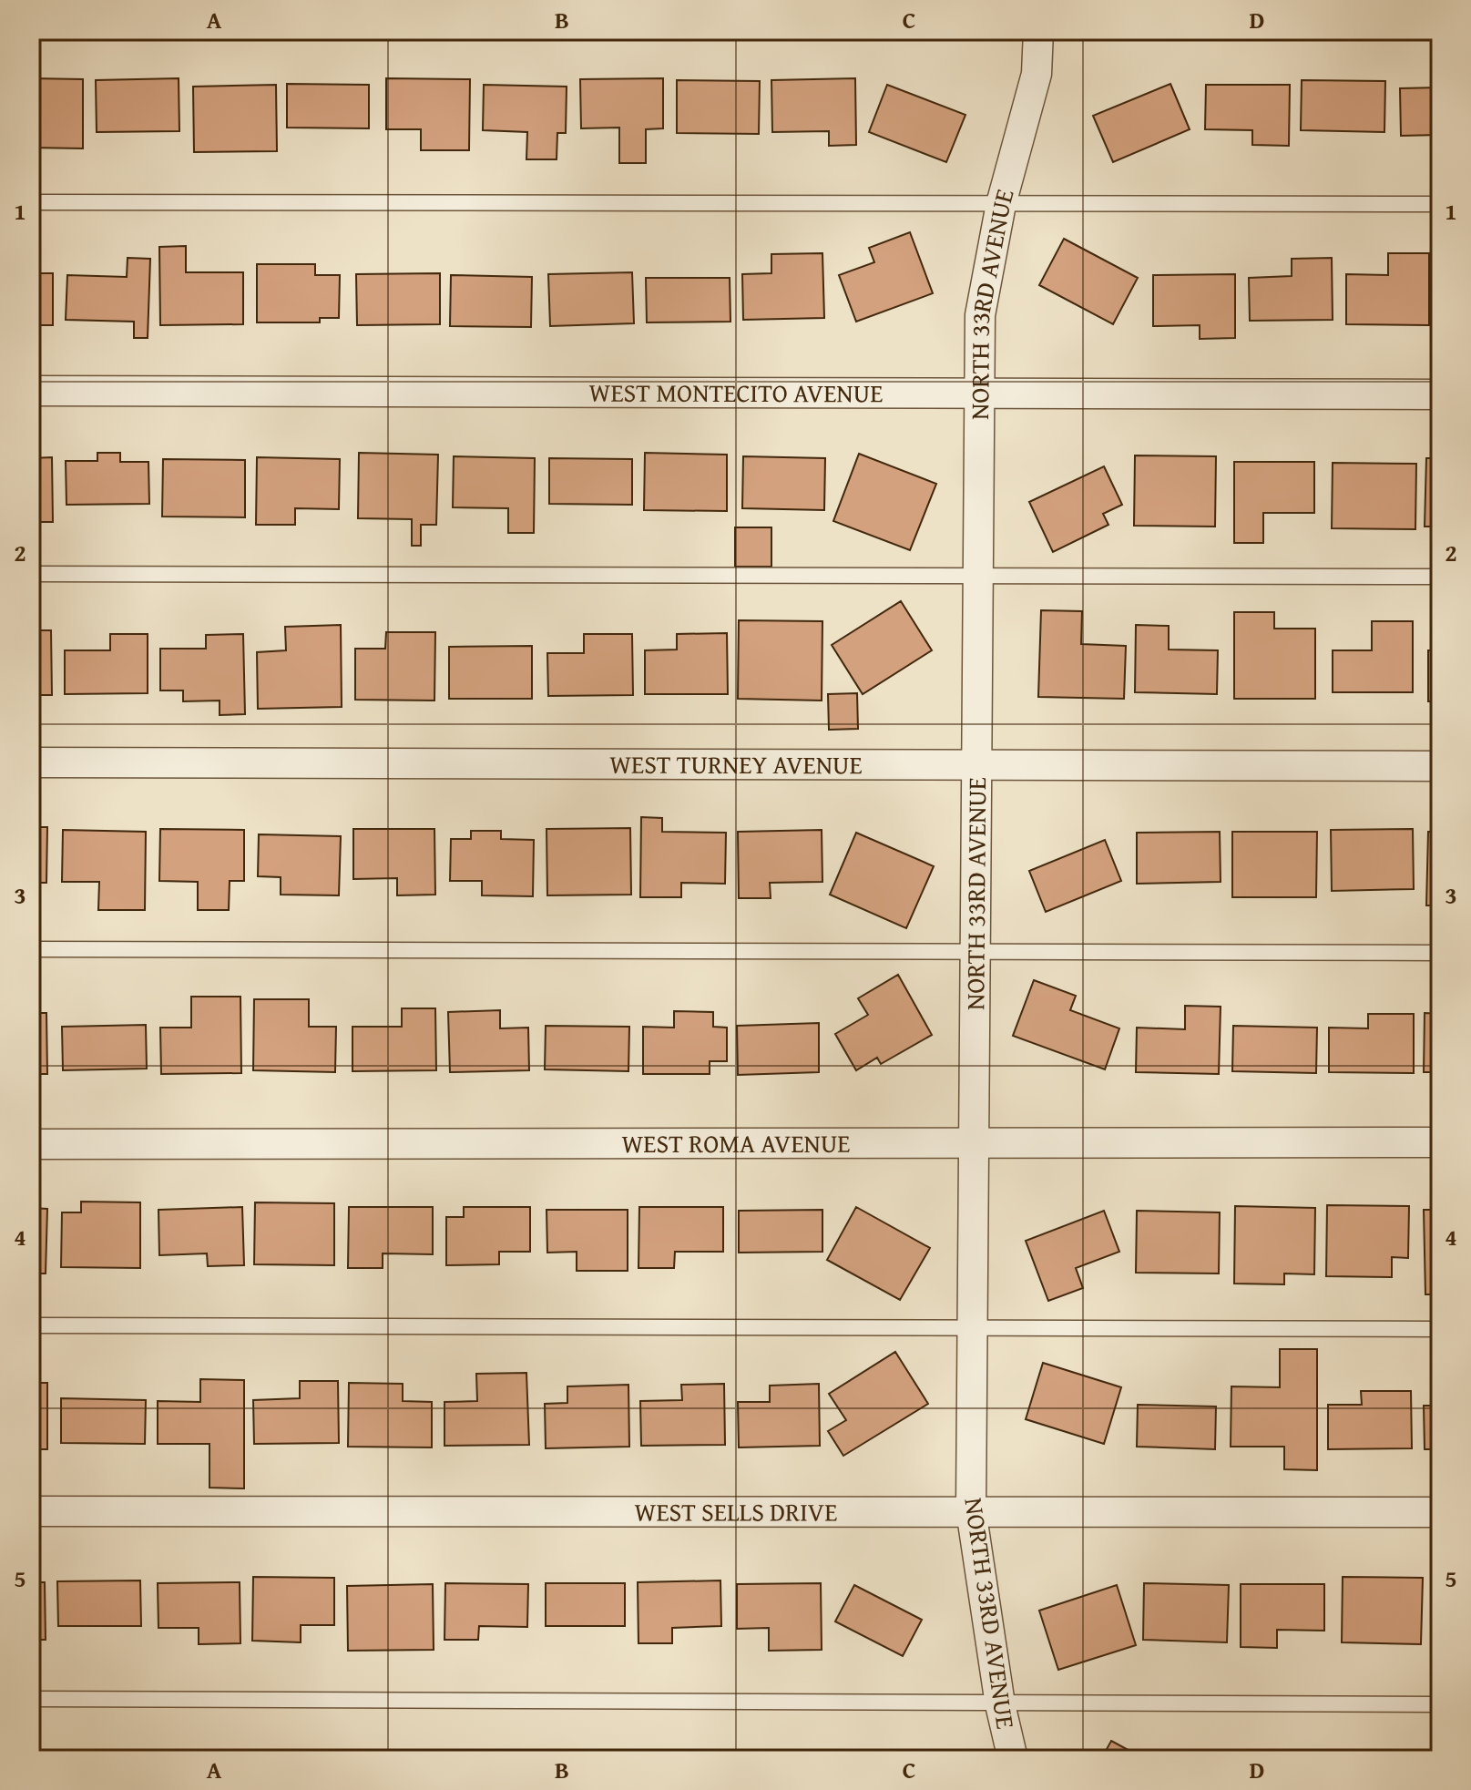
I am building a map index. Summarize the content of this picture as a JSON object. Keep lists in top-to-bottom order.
{
  "streets": {
    "street": [
      "NORTH 33RD AVENUE",
      "WEST MONTECITO AVENUE",
      "WEST TURNEY AVENUE",
      "WEST ROMA AVENUE",
      "WEST SELLS DRIVE"
    ]
  },
  "crossings": [
    ["NORTH 33RD AVENUE", "WEST MONTECITO AVENUE"],
    ["NORTH 33RD AVENUE", "WEST TURNEY AVENUE"],
    ["NORTH 33RD AVENUE", "WEST ROMA AVENUE"],
    ["NORTH 33RD AVENUE", "WEST SELLS DRIVE"]
  ],
  "grid": {
    "columns": [
      "A",
      "B",
      "C",
      "D"
    ],
    "rows": [
      "1",
      "2",
      "3",
      "4",
      "5"
    ]
  }
}
